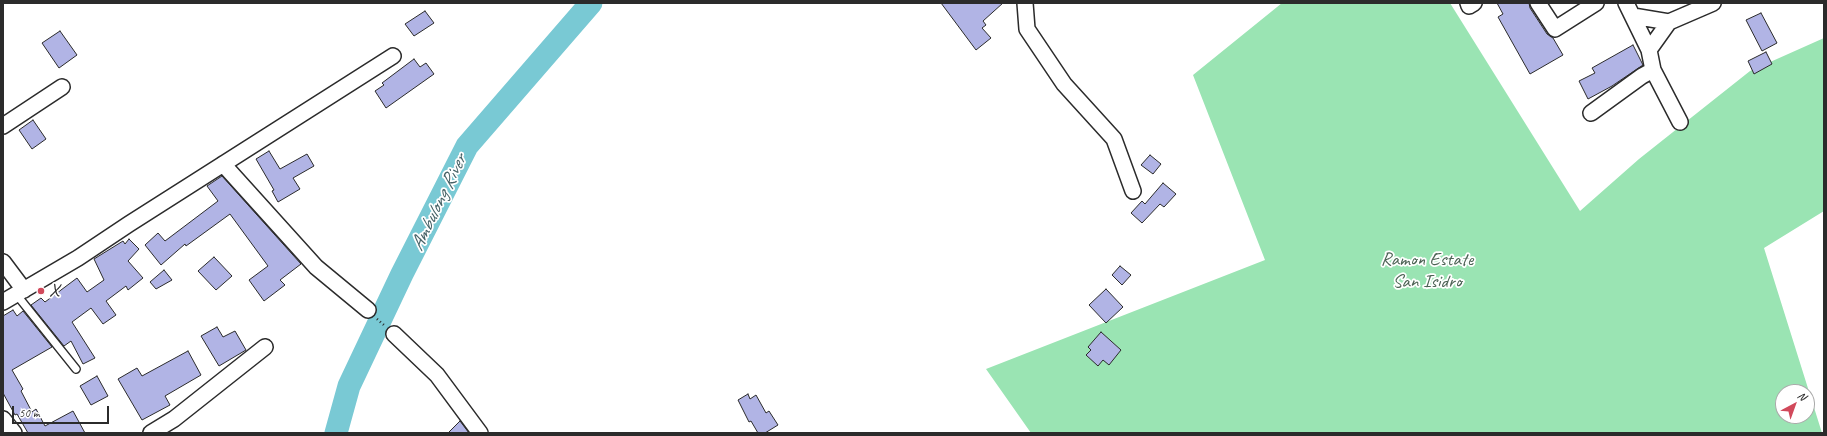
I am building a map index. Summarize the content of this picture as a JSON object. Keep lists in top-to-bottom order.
{
  "water": ["Ambulong River"],
  "parks": ["Ramon Estate San Isidro"],
  "places": ["X"],
  "scale_bar": "50 m",
  "north": "top right"
}
